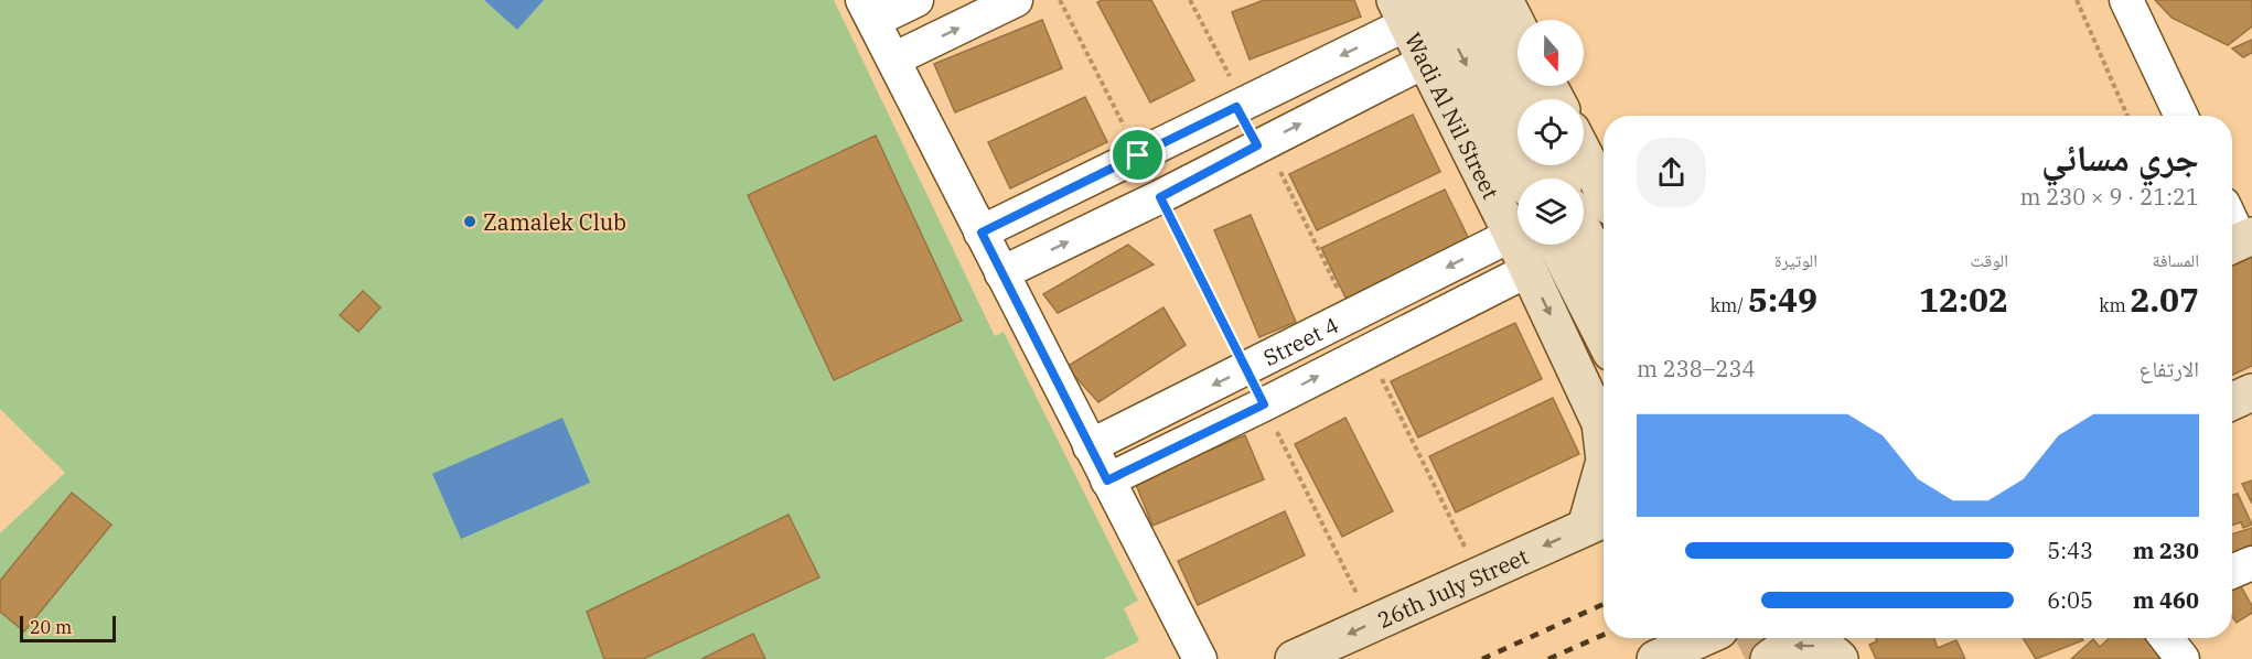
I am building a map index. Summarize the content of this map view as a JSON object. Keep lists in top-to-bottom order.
{
  "streets": {
    "street": ["Wadi Al Nil Street", "Street 4", "26th July Street"]
  },
  "crossings": [
    ["Wadi Al Nil Street", "Street 4"],
    ["Wadi Al Nil Street", "26th July Street"]
  ],
  "one_way": ["26th July Street"],
  "places": ["Zamalek Club"],
  "scale_bar": "20 m",
  "north": "bottom",
  "page": {
    "heading": ["جري مسائي", "21:21 · 9 × 230 m"],
    "stats": [
      ["المسافة", "2.07 km"],
      ["الوقت", "12:02"],
      ["الوتيرة", "5:49 /km"]
    ],
    "chart": ["الارتفاع", "234–238 m"],
    "list": [
      {
        "name": "230 m",
        "note": "5:43"
      },
      {
        "name": "460 m",
        "note": "6:05"
      }
    ],
    "scale": "20 m"
  }
}
